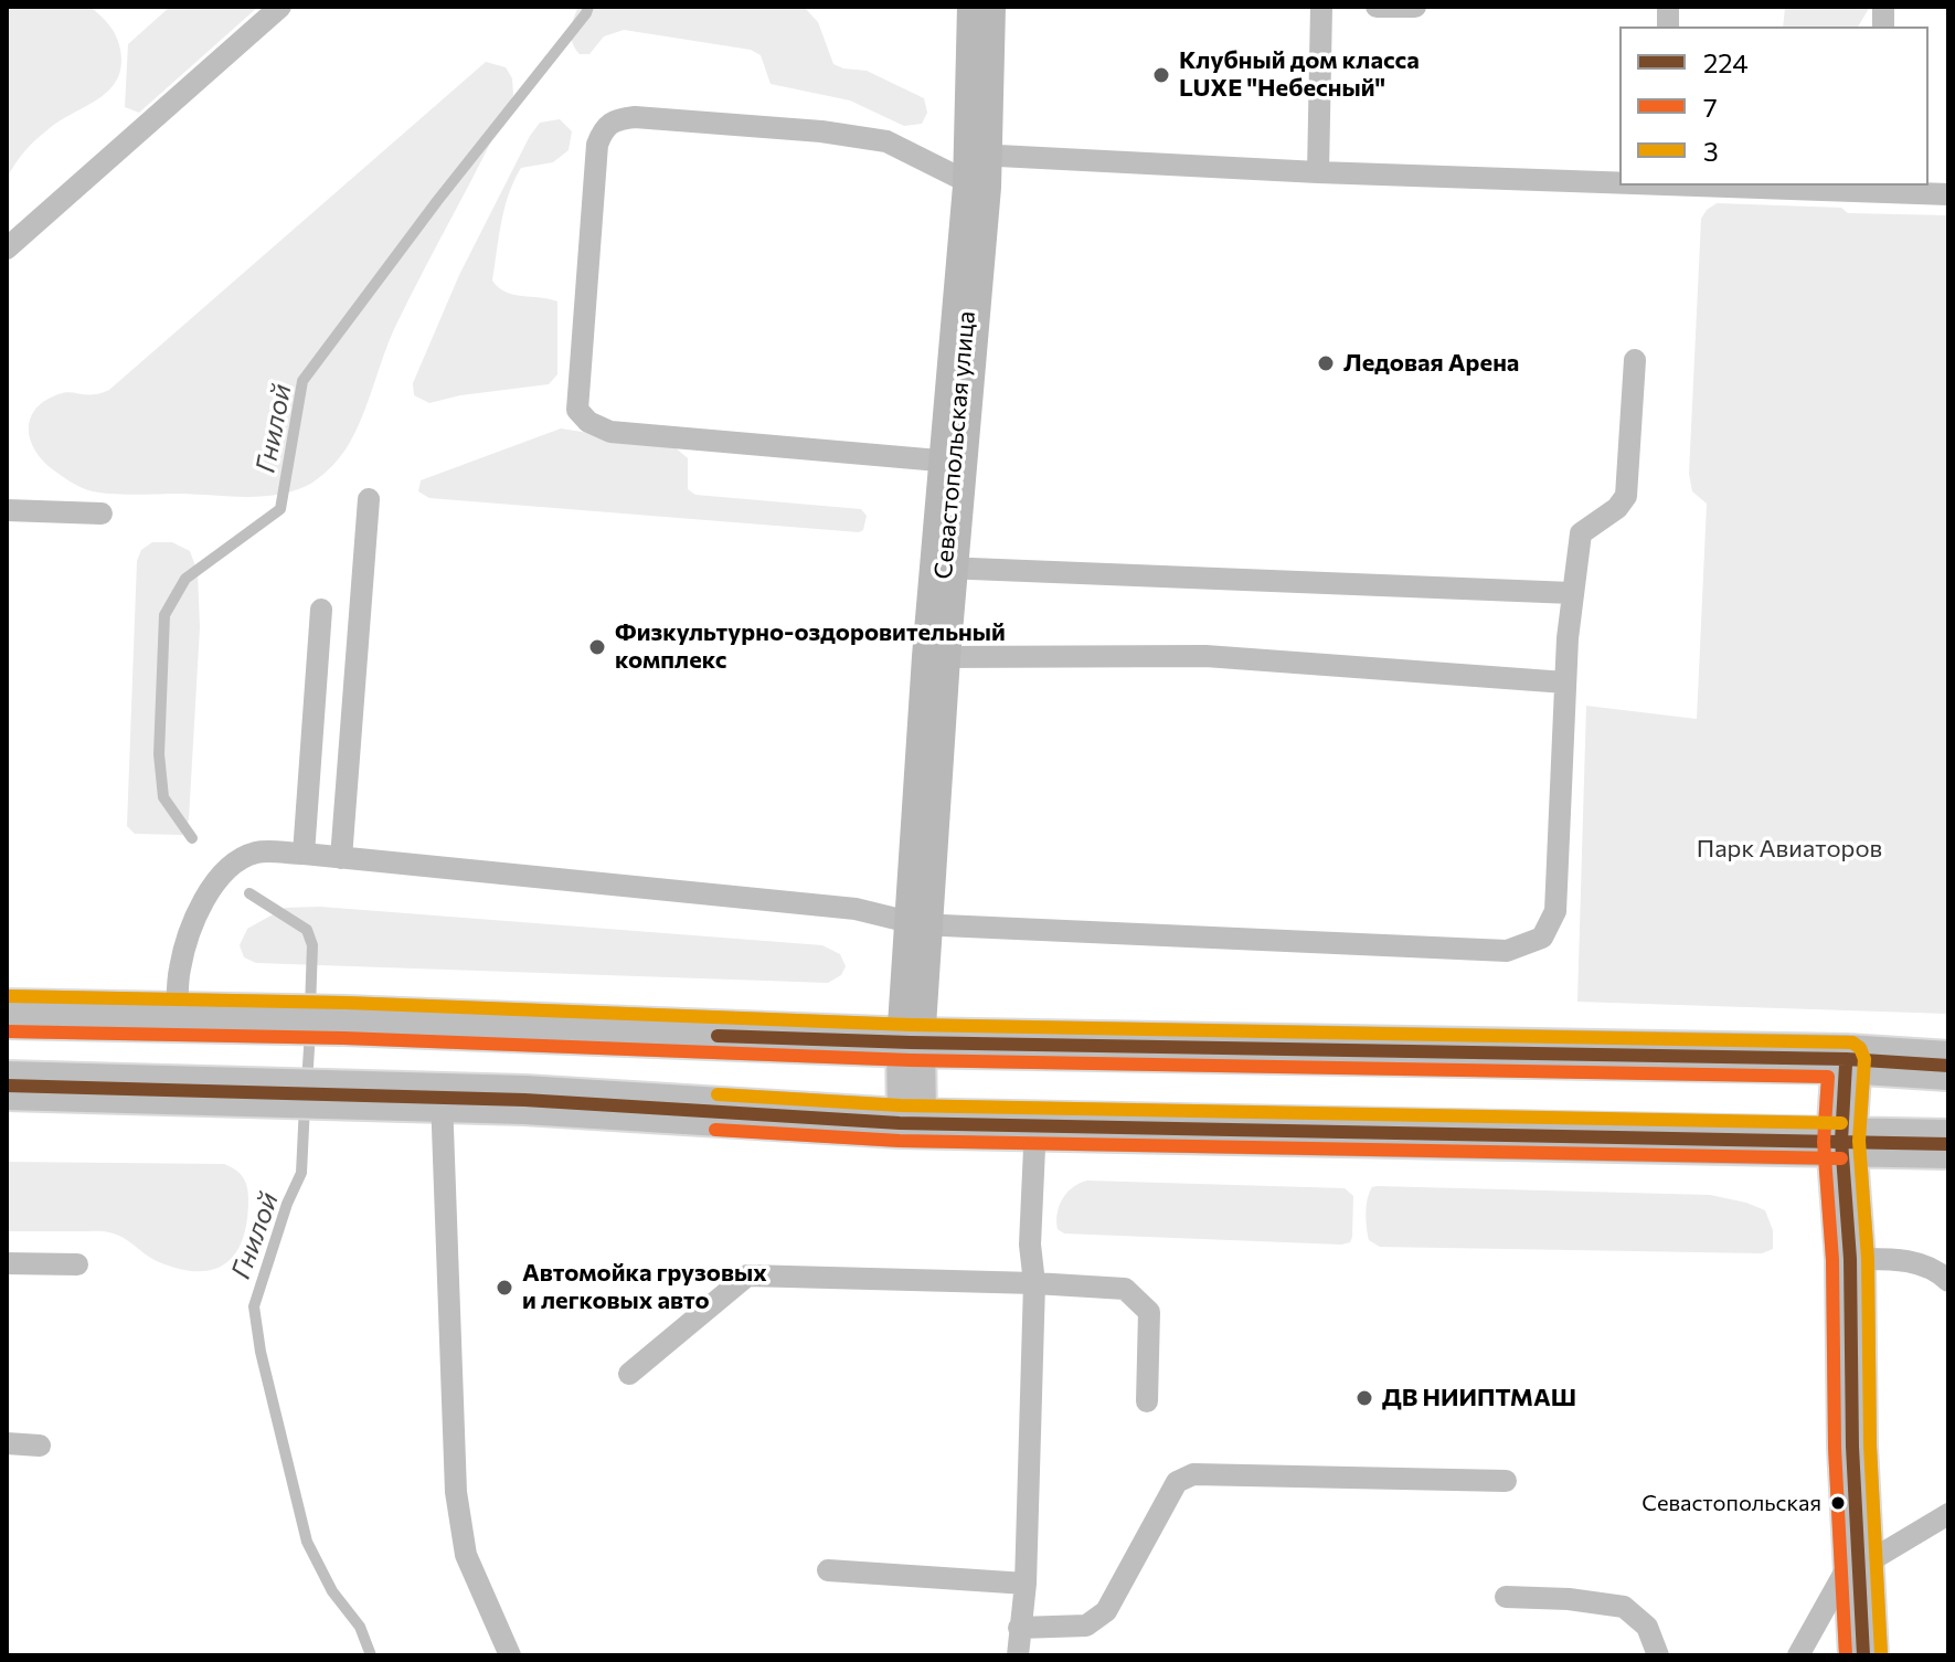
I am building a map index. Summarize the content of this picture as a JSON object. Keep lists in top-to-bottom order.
{
  "streets": {
    "main road": ["Севастопольская улица"]
  },
  "water": ["Гнилой"],
  "parks": ["Парк Авиаторов"],
  "places": [
    "Клубный дом класса LUXE \"Небесный\"",
    "Ледовая Арена",
    "Физкультурно-оздоровительный комплекс",
    "Автомойка грузовых и легковых авто",
    "ДВ НИИПТМАШ",
    "Севастопольская"
  ],
  "lines": ["transit line 3", "transit line 7", "transit line 224"],
  "legend": ["224", "7", "3"]
}
